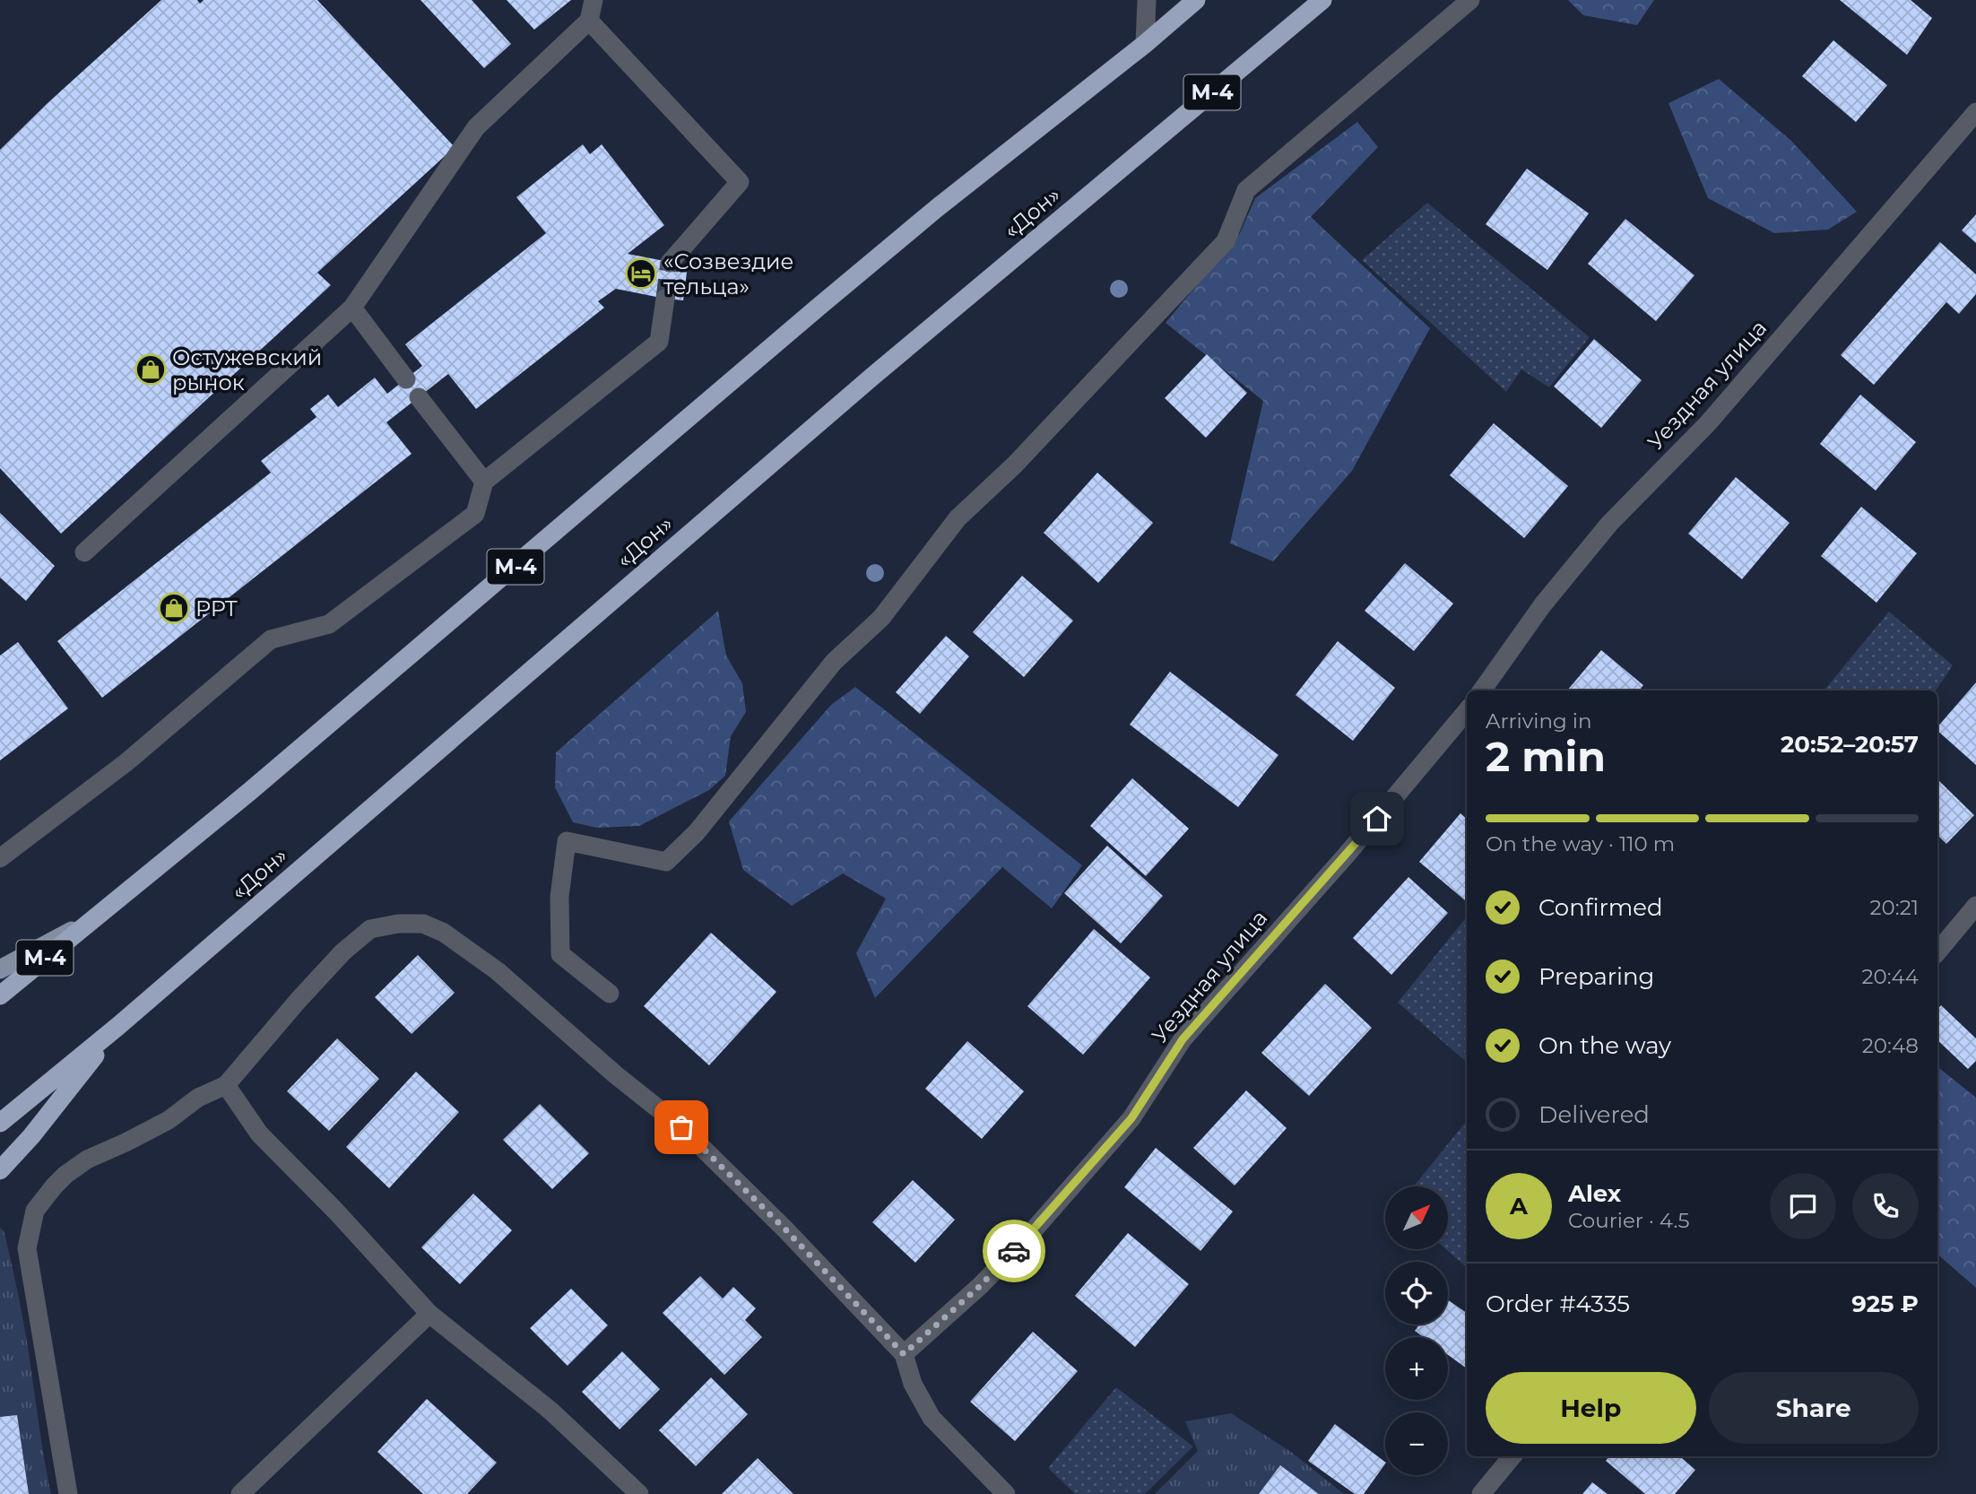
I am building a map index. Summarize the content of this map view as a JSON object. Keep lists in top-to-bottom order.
{
  "streets": {
    "highway": ["М-4", "«Дон»"],
    "street": ["Уездная улица"]
  },
  "places": {
    "hotel": ["«Созвездие тельца»"],
    "shop": ["Остужевский рынок", "РРТ"]
  },
  "north": "top right",
  "page": {
    "heading": ["2 min", "Arriving in", "20:52–20:57"],
    "panel": [
      "Alex",
      "Courier · 4.5",
      "Order #4335",
      "925 ₽"
    ],
    "bar": "On the way · 110 m",
    "list": [
      ["Confirmed", "20:21"],
      ["Preparing", "20:44"],
      ["On the way", "20:48"],
      "Delivered"
    ],
    "round": "A",
    "map_buttons": ["+", "−"],
    "buttons": ["Help", "Share"]
  }
}
